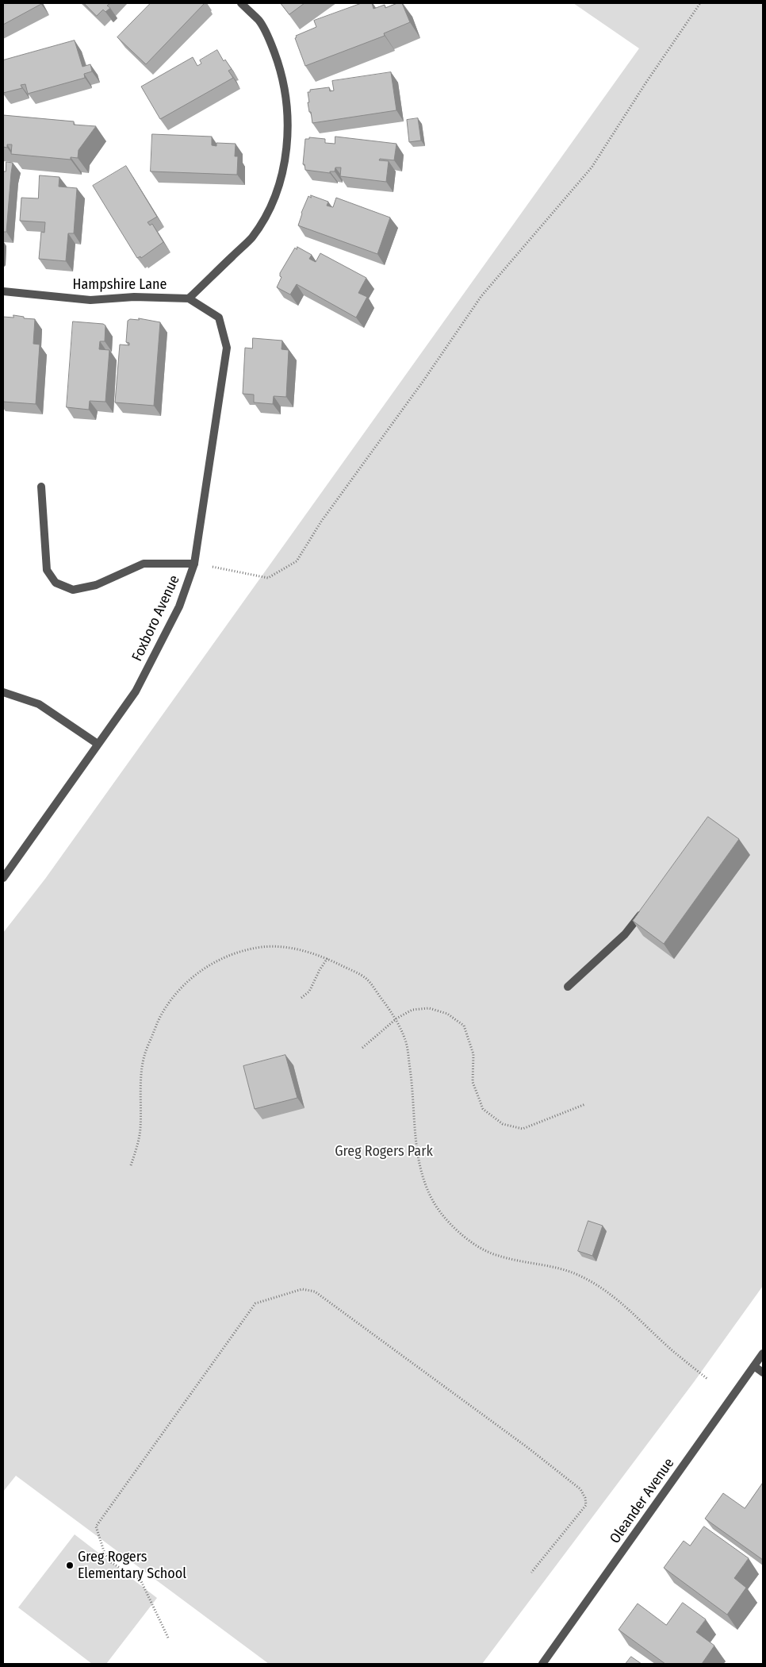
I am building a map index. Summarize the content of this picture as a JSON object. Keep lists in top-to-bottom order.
{
  "streets": {
    "street": ["Hampshire Lane", "Foxboro Avenue", "Oleander Avenue"]
  },
  "crossings": [
    ["Hampshire Lane", "Foxboro Avenue"]
  ],
  "parks": ["Greg Rogers Park"],
  "places": ["Greg Rogers Elementary School"]
}
